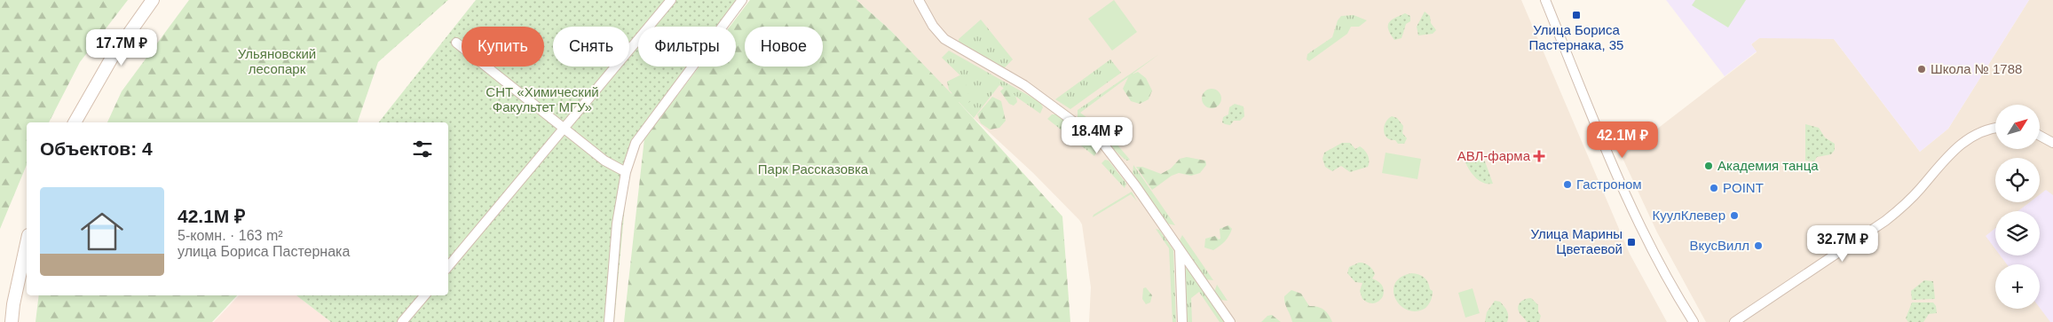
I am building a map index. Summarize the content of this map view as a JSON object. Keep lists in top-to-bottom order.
{
  "parks": ["Ульяновский лесопарк", "СНТ «Химический Факультет МГУ»", "Парк Рассказовка"],
  "places": {
    "transit": ["Улица Бориса Пастернака, 35", "Улица Марины Цветаевой"],
    "other": [
      "Школа № 1788",
      "Академия танца",
      "Гастроном",
      "POINT",
      "КуулКлевер",
      "ВкусВилл"
    ],
    "health": ["АВЛ-фарма"]
  },
  "north": "top right",
  "page": {
    "chip": [
      "Купить",
      "Снять",
      "Фильтры",
      "Новое"
    ],
    "price": [
      "17.7M ₽",
      "18.4M ₽",
      "42.1M ₽",
      "32.7M ₽"
    ],
    "map_buttons": "+",
    "heading": "Объектов: 4",
    "list": [
      {
        "name": "42.1M ₽",
        "note": "5-комн. · 163 m² · улица Бориса Пастернака"
      }
    ]
  }
}
